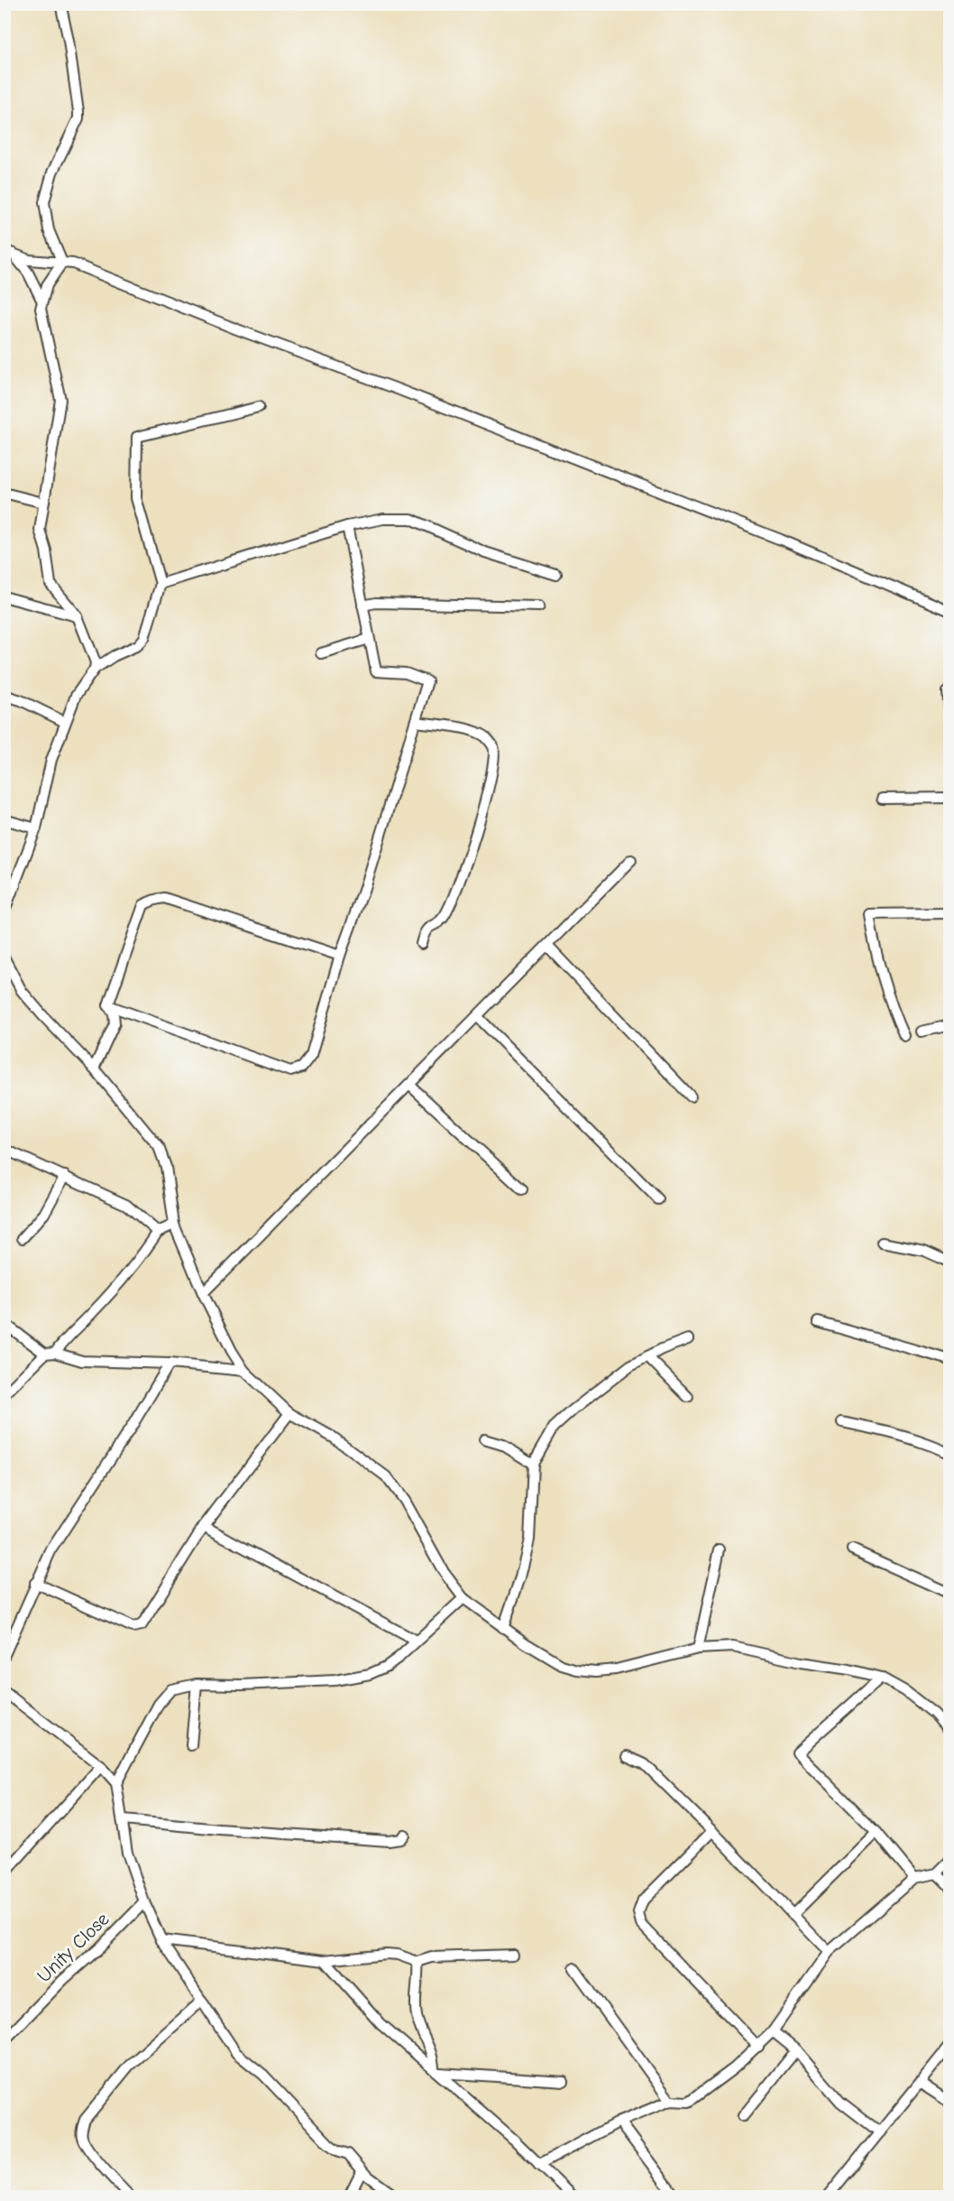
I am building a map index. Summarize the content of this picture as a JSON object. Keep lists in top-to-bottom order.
{
  "streets": {
    "street": ["Unity Close"]
  }
}
